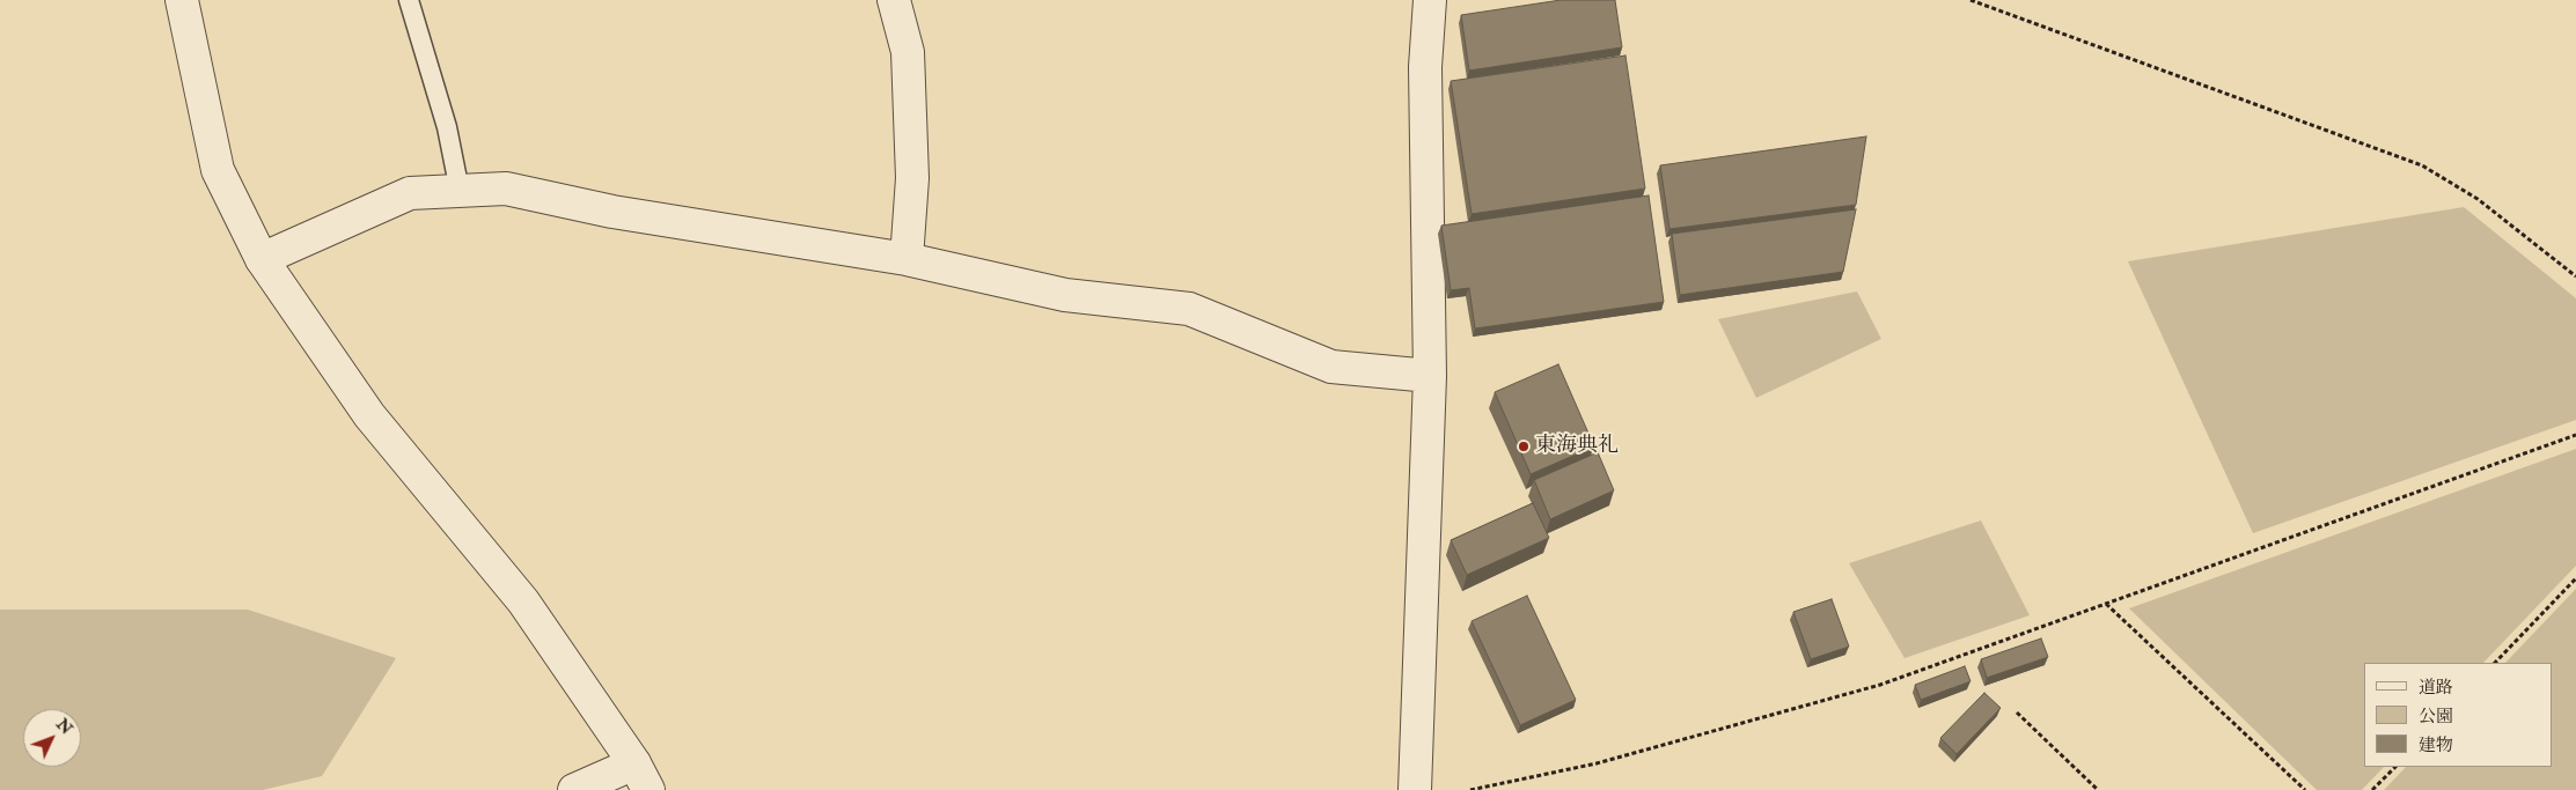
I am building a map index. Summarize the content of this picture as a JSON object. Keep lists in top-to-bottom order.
{
  "places": ["東海典礼"],
  "legend": ["道路", "公園", "建物"],
  "north": "top right"
}
